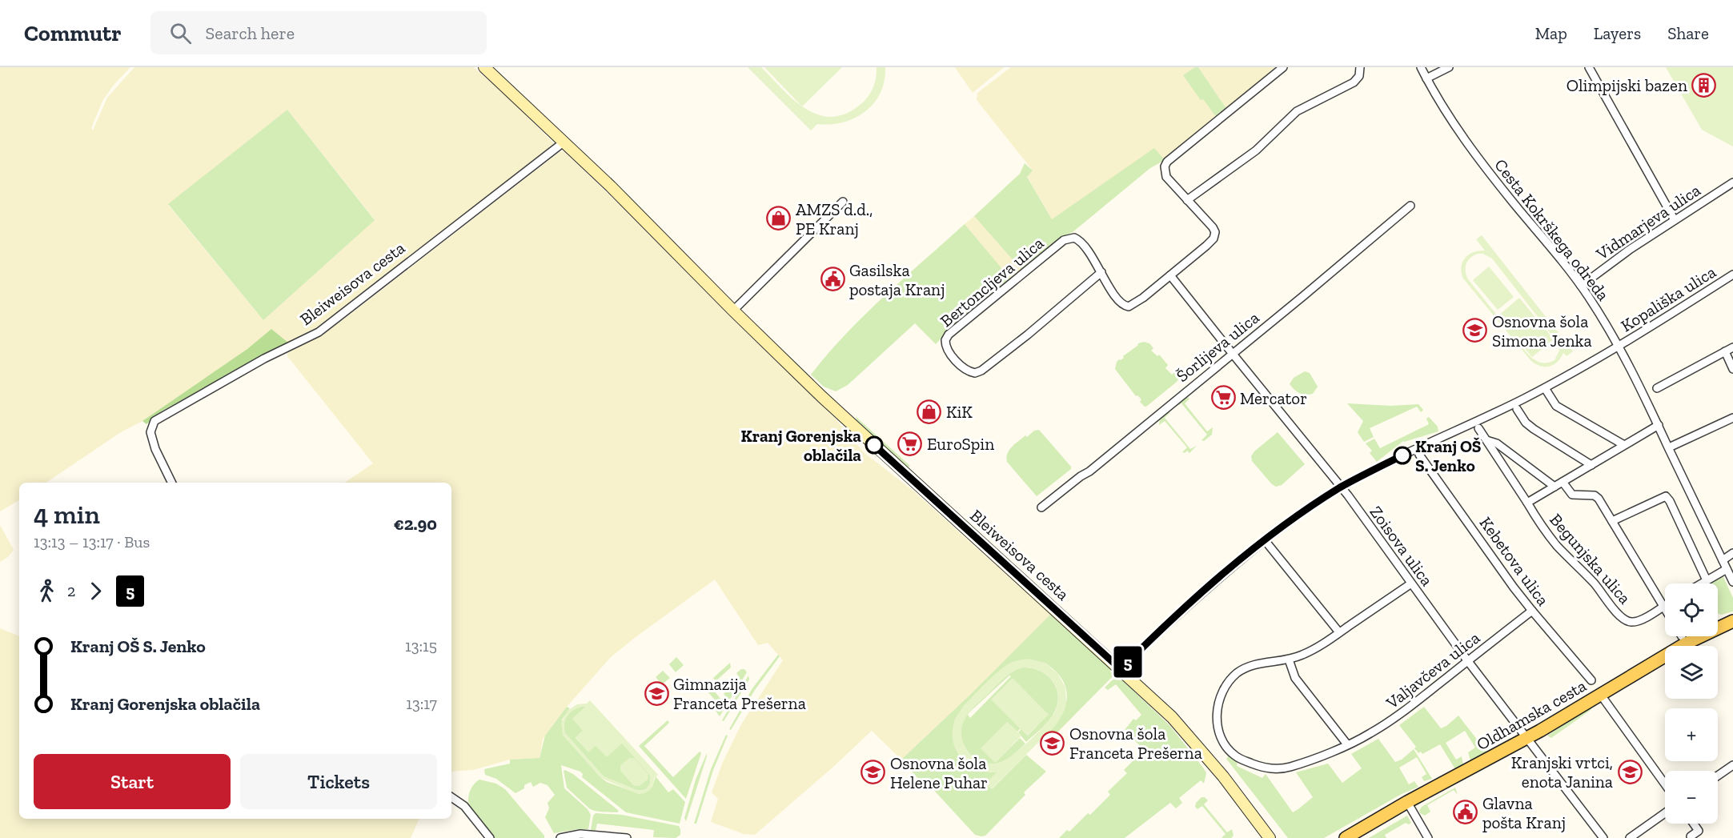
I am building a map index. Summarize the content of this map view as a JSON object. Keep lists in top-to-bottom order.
{
  "streets": {
    "main road": ["Bleiweisova cesta", "Oldhamska cesta"],
    "street": [
      "Vidmarjeva ulica",
      "Cesta Kokrškega odreda",
      "Bertoncljeva ulica",
      "Kopališka ulica",
      "Šorlijeva ulica",
      "Zoisova ulica",
      "Begunjska ulica",
      "Kebetova ulica",
      "Valjavčeva ulica"
    ]
  },
  "crossings": [
    ["Vidmarjeva ulica", "Cesta Kokrškega odreda"],
    ["Cesta Kokrškega odreda", "Kopališka ulica"],
    ["Cesta Kokrškega odreda", "Begunjska ulica"],
    ["Bertoncljeva ulica", "Zoisova ulica"],
    ["Bleiweisova cesta", "Kopališka ulica"],
    ["Kopališka ulica", "Zoisova ulica"],
    ["Šorlijeva ulica", "Zoisova ulica"],
    ["Zoisova ulica", "Valjavčeva ulica"],
    ["Zoisova ulica", "Oldhamska cesta"],
    ["Kebetova ulica", "Valjavčeva ulica"]
  ],
  "places": {
    "building": ["Olimpijski bazen"],
    "shop": ["AMZS d.d., PE Kranj", "KiK"],
    "public building": ["Gasilska postaja Kranj", "Glavna pošta Kranj"],
    "school or university": [
      "Osnovna šola Simona Jenka",
      "Gimnazija Franceta Prešerna",
      "Osnovna šola Franceta Prešerna",
      "Kranjski vrtci, enota Janina",
      "Osnovna šola Helene Puhar"
    ],
    "supermarket": ["Mercator", "EuroSpin"],
    "other": ["Kranj Gorenjska oblačila", "Kranj OŠ S. Jenko"]
  },
  "lines": ["bus line 5"],
  "page": {
    "header": "Commutr",
    "search": "Search here",
    "nav": ["Map", "Layers", "Share"],
    "on_map": "5",
    "heading": ["4 min", "13:13 – 13:17 · Bus", "€2.90"],
    "legs": ["2", "5"],
    "map_buttons": ["+", "−"],
    "list": [
      {
        "name": "Kranj OŠ S. Jenko",
        "value": "13:15"
      },
      {
        "name": "Kranj Gorenjska oblačila",
        "value": "13:17"
      }
    ],
    "buttons": ["Start", "Tickets"]
  }
}
